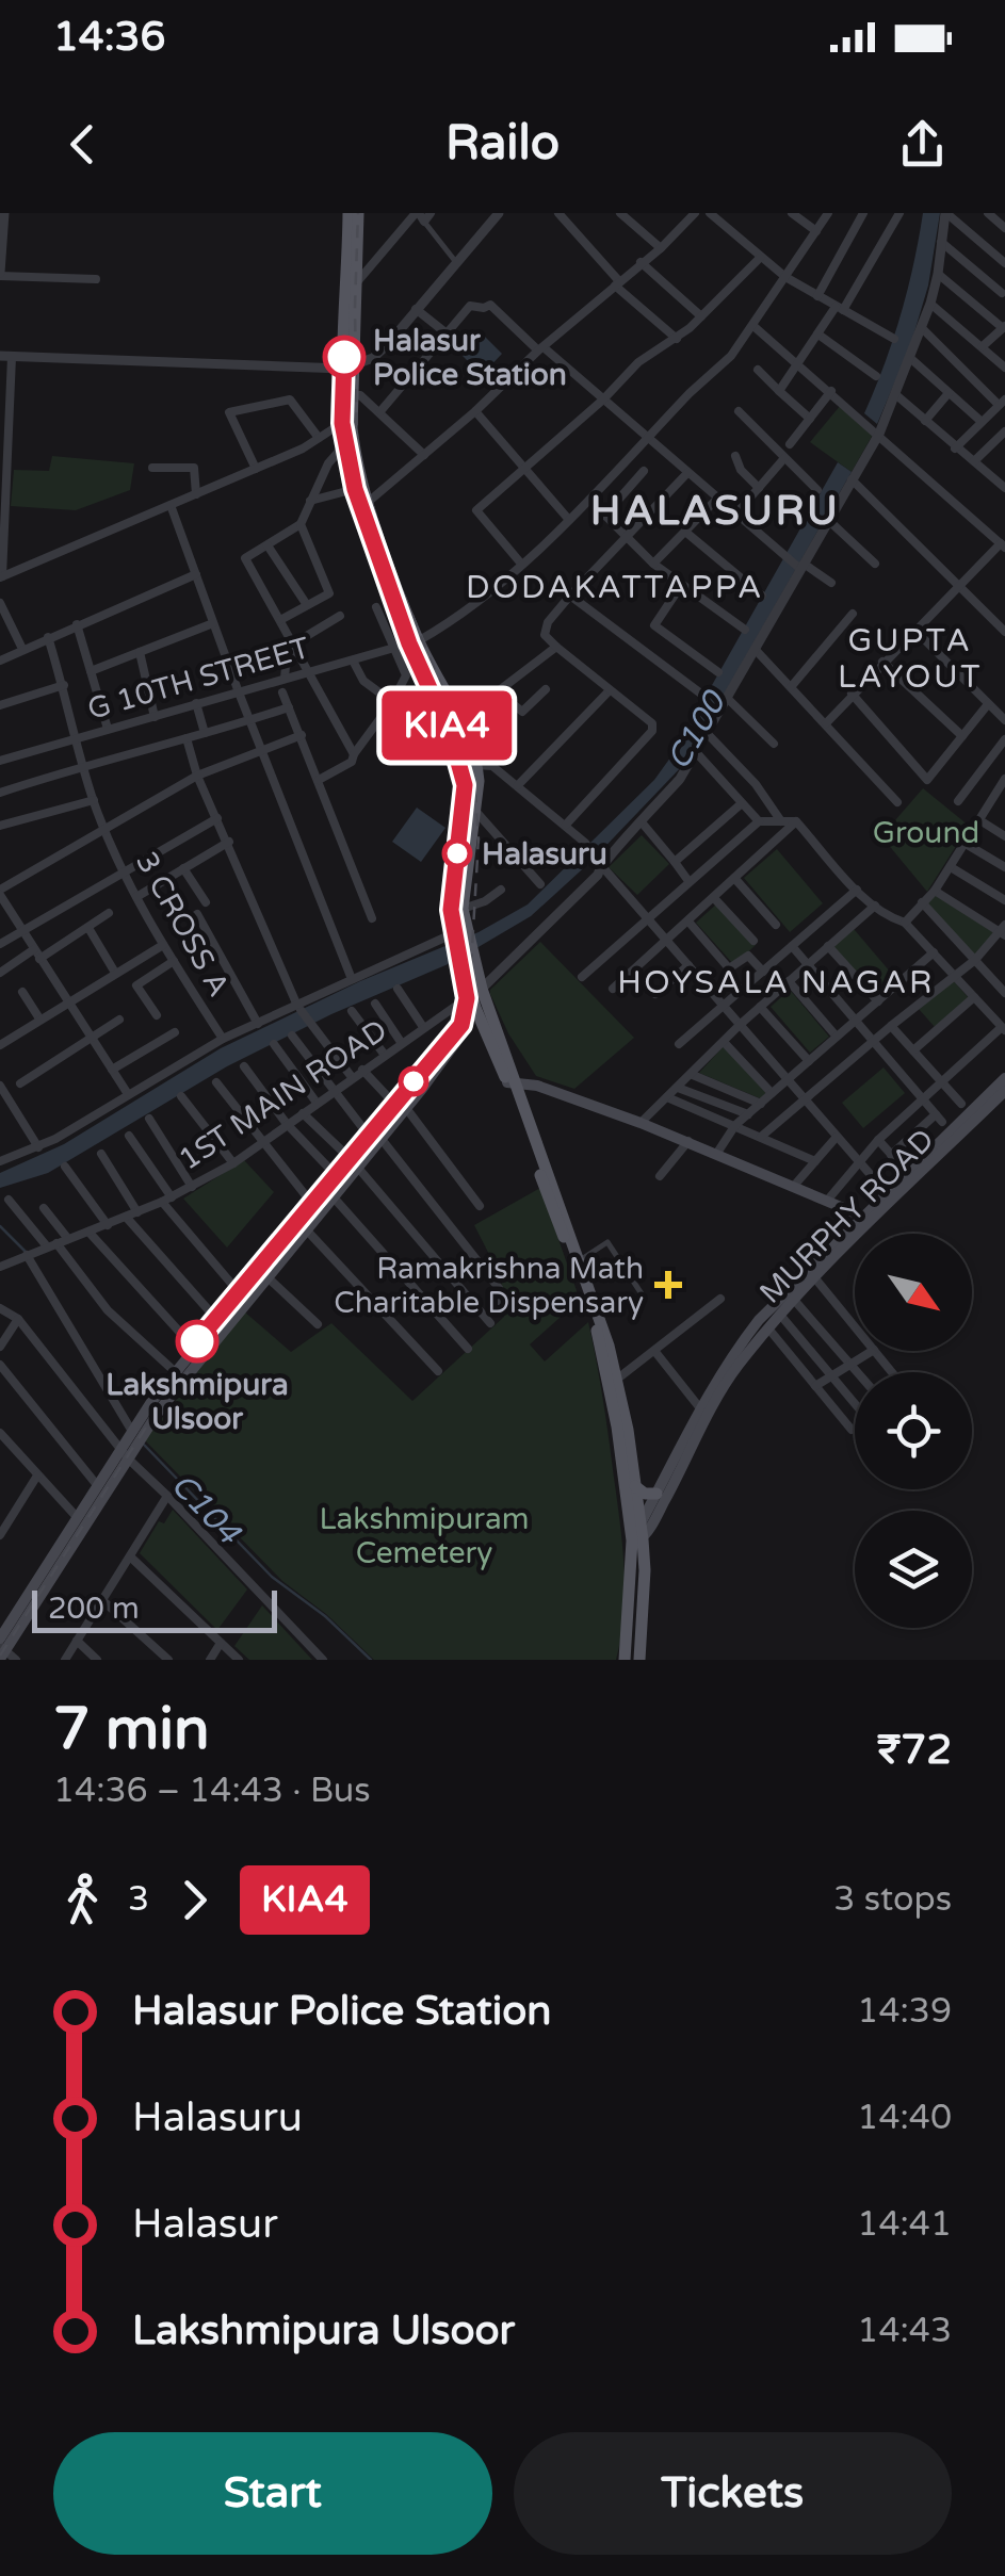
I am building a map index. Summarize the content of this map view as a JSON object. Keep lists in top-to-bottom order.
{
  "streets": {
    "main road": ["MURPHY ROAD"],
    "street": ["G 10TH STREET", "3 CROSS A", "1ST MAIN ROAD"]
  },
  "crossings": [
    ["G 10TH STREET", "3 CROSS A"]
  ],
  "districts": [
    "HALASURU",
    "DODAKATTAPPA",
    "GUPTA LAYOUT",
    "HOYSALA NAGAR"
  ],
  "water": ["C100", "C104"],
  "parks": ["Ground", "Lakshmipuram Cemetery"],
  "places": {
    "other": ["Halasur Police Station", "Halasuru", "Lakshmipura Ulsoor"],
    "health": ["Ramakrishna Math Charitable Dispensary"]
  },
  "lines": ["bus line KIA4"],
  "scale_bar": "200 m",
  "north": "bottom right",
  "page": {
    "status": "14:36",
    "header": "Railo",
    "on_map": "KIA4",
    "scale": "200 m",
    "heading": ["7 min", "14:36 – 14:43 · Bus", "₹72"],
    "legs": ["3", "KIA4", "3 stops"],
    "list": [
      {
        "name": "Halasur Police Station",
        "value": "14:39"
      },
      {
        "name": "Halasuru",
        "value": "14:40"
      },
      {
        "name": "Halasur",
        "value": "14:41"
      },
      {
        "name": "Lakshmipura Ulsoor",
        "value": "14:43"
      }
    ],
    "buttons": ["Start", "Tickets"]
  }
}
